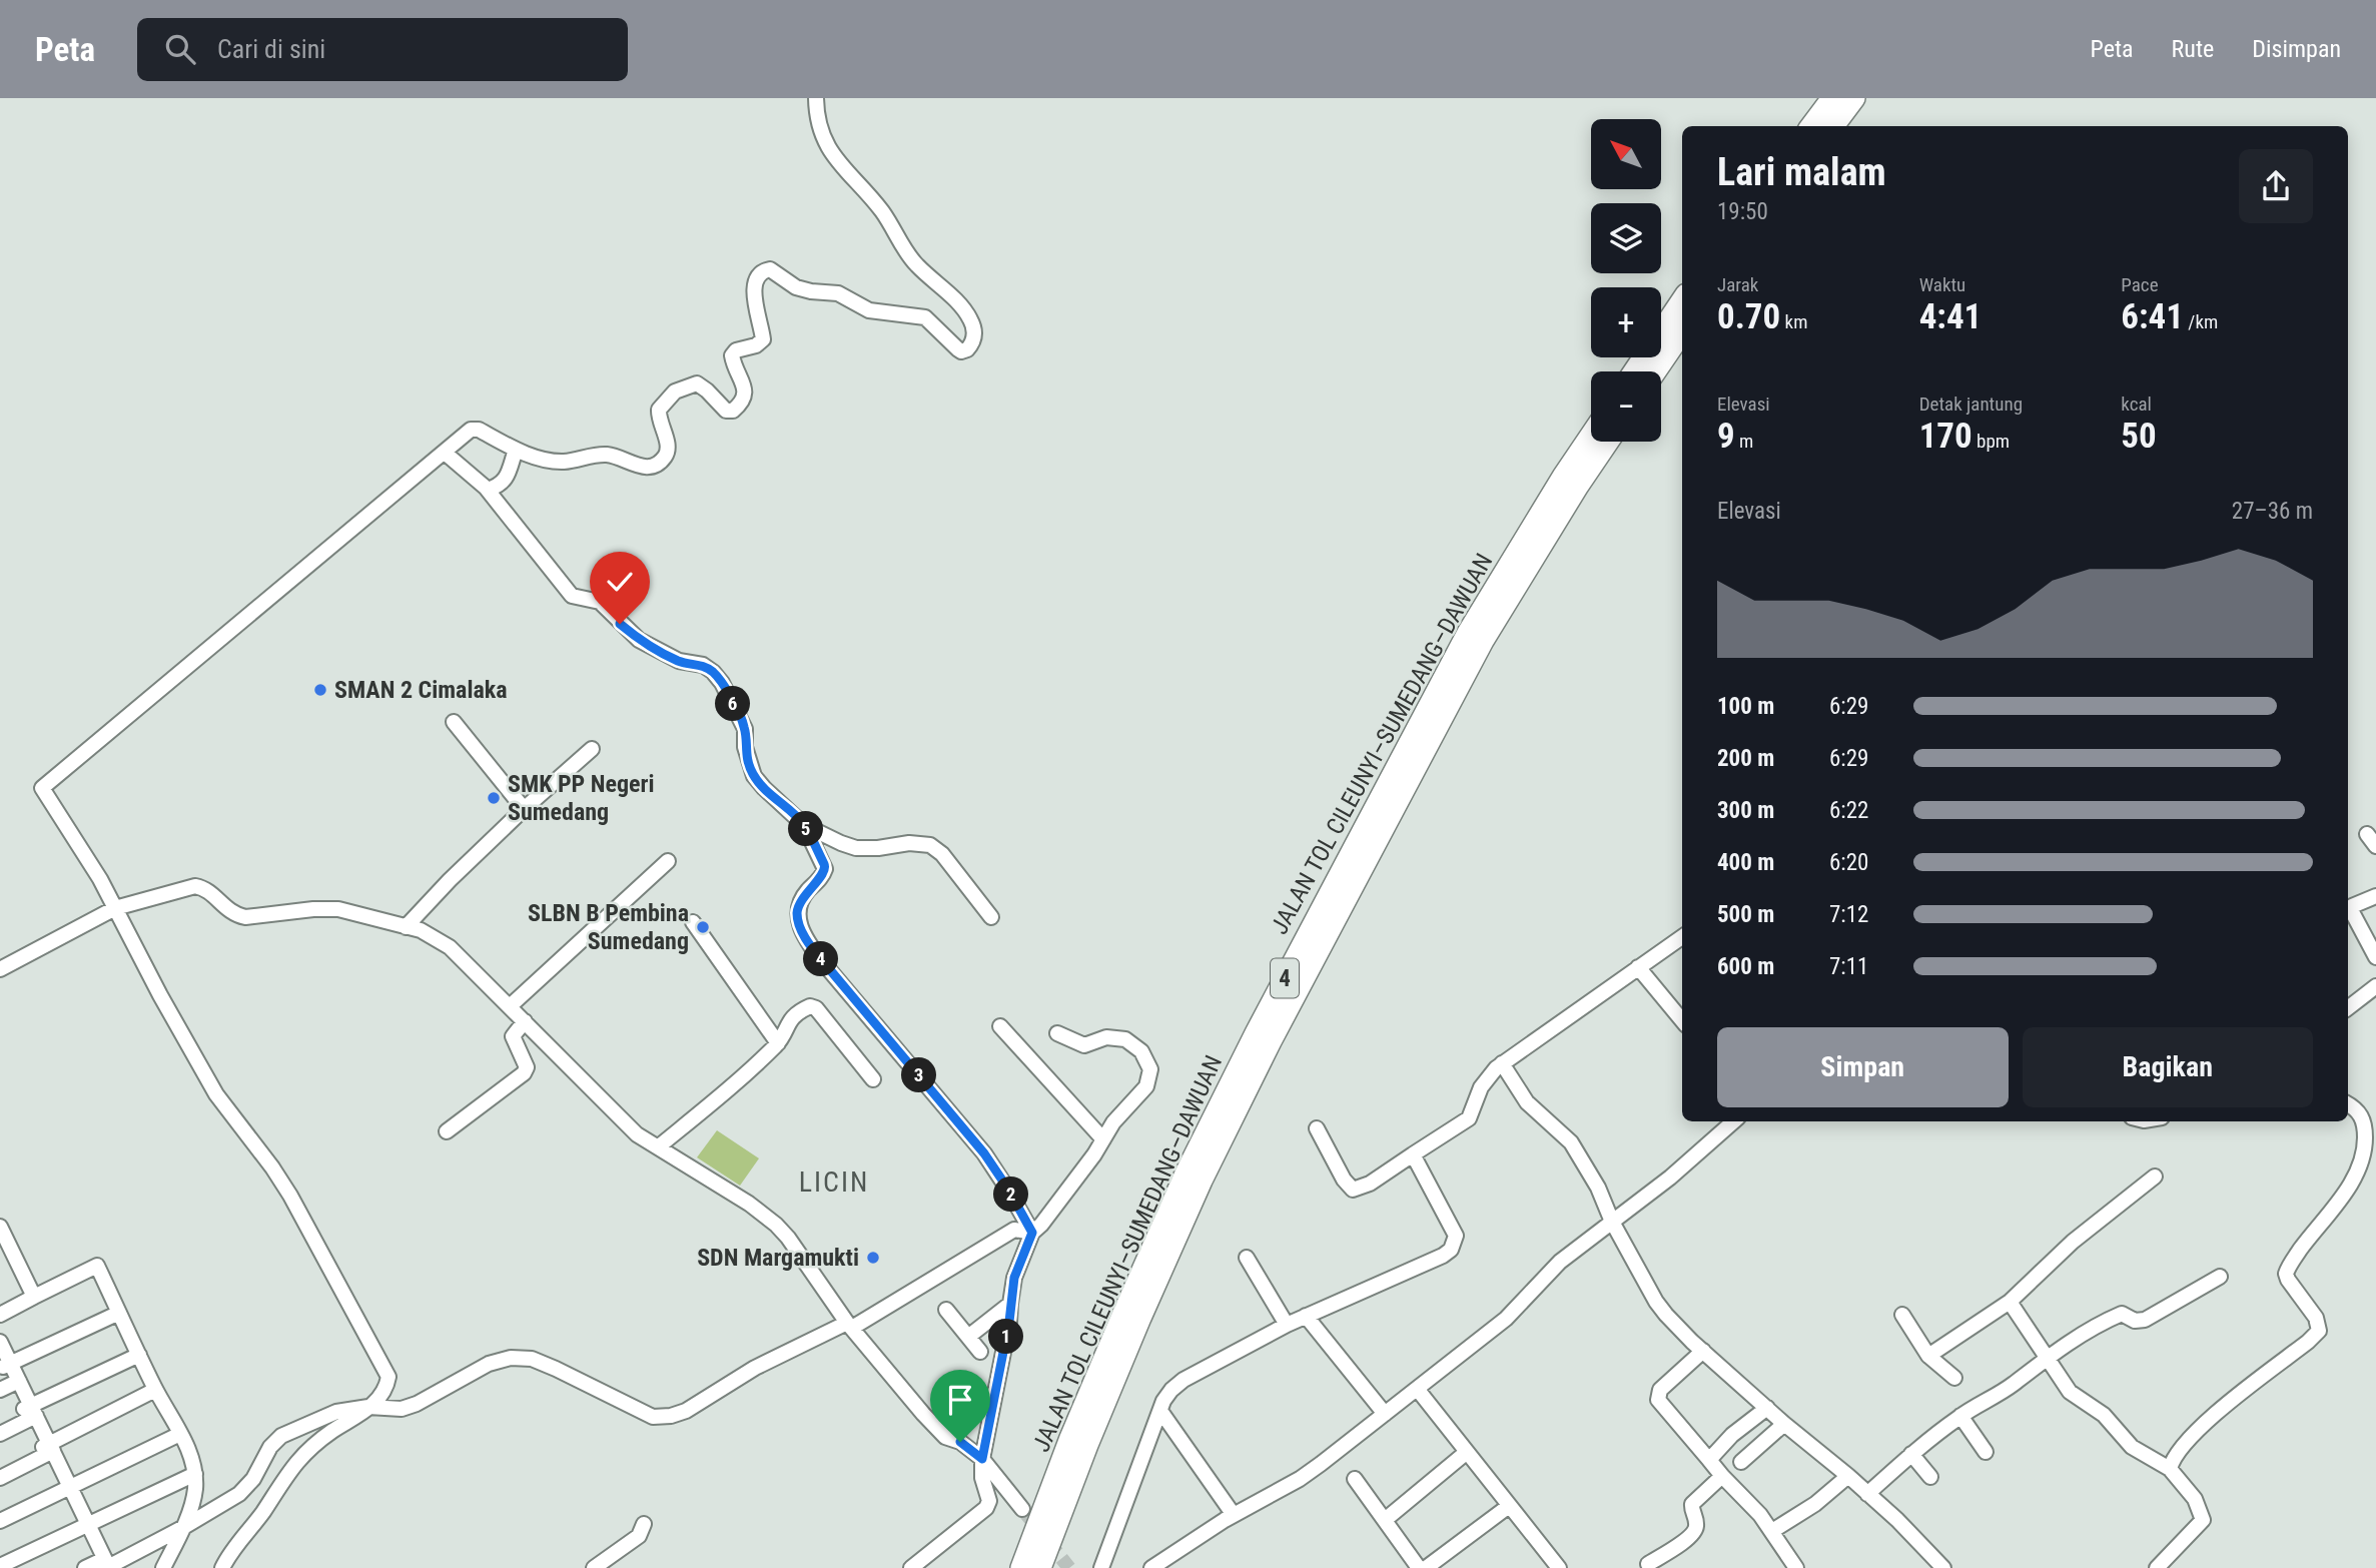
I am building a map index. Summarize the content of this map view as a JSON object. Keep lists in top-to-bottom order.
{
  "streets": {
    "highway": ["JALAN TOL CILEUNYI–SUMEDANG–DAWUAN", "4"]
  },
  "districts": ["LICIN"],
  "places": [
    "SMAN 2 Cimalaka",
    "SMK PP Negeri Sumedang",
    "SLBN B Pembina Sumedang",
    "SDN Margamukti"
  ],
  "north": "top left",
  "page": {
    "header": "Peta",
    "search": "Cari di sini",
    "nav": ["Peta", "Rute", "Disimpan"],
    "map_buttons": ["+", "−"],
    "heading": ["Lari malam", "19:50"],
    "stats": [
      ["Jarak", "0.70 km"],
      ["Waktu", "4:41"],
      ["Pace", "6:41 /km"],
      ["Elevasi", "9 m"],
      ["Detak jantung", "170 bpm"],
      ["kcal", "50"]
    ],
    "chart": ["Elevasi", "27–36 m"],
    "list": [
      {
        "name": "100 m",
        "note": "6:29"
      },
      {
        "name": "200 m",
        "note": "6:29"
      },
      {
        "name": "300 m",
        "note": "6:22"
      },
      {
        "name": "400 m",
        "note": "6:20"
      },
      {
        "name": "500 m",
        "note": "7:12"
      },
      {
        "name": "600 m",
        "note": "7:11"
      }
    ],
    "pins": [
      "6",
      "5",
      "4",
      "3",
      "2",
      "1"
    ],
    "buttons": ["Simpan", "Bagikan"]
  }
}
